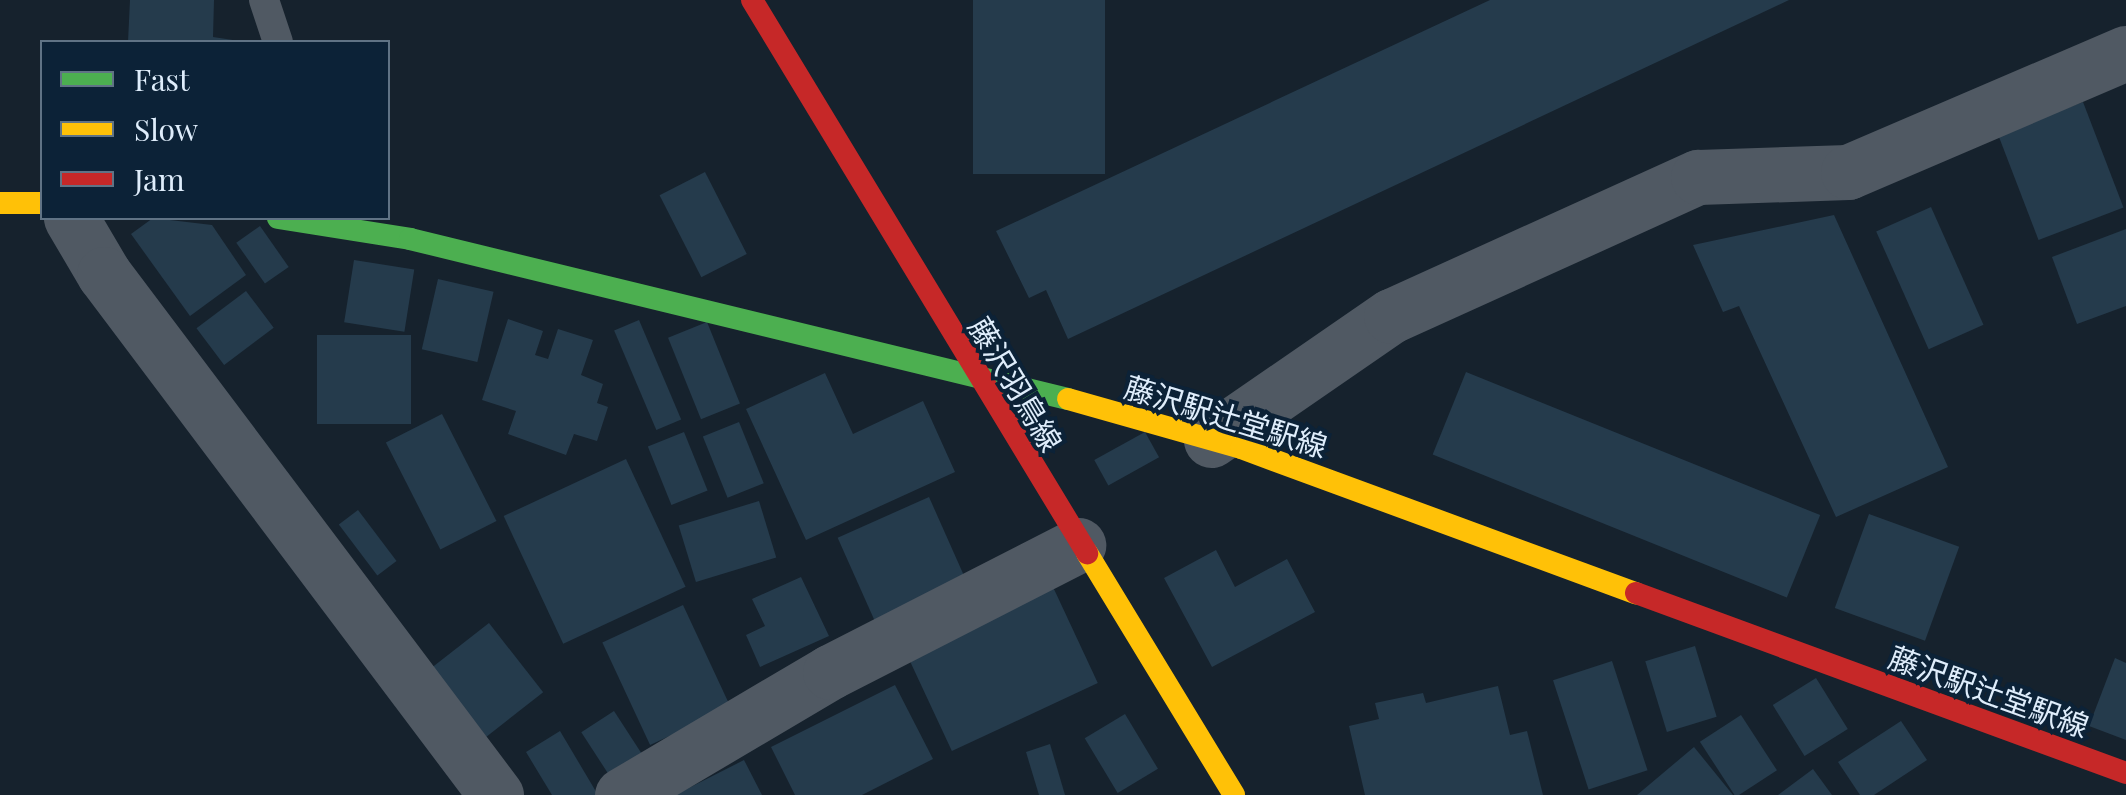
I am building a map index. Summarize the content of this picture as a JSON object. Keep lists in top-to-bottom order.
{
  "streets": {
    "main road": ["藤沢羽鳥線", "藤沢駅辻堂駅線"]
  },
  "crossings": [
    ["藤沢羽鳥線", "藤沢駅辻堂駅線"]
  ],
  "legend": ["Fast", "Slow", "Jam"]
}
